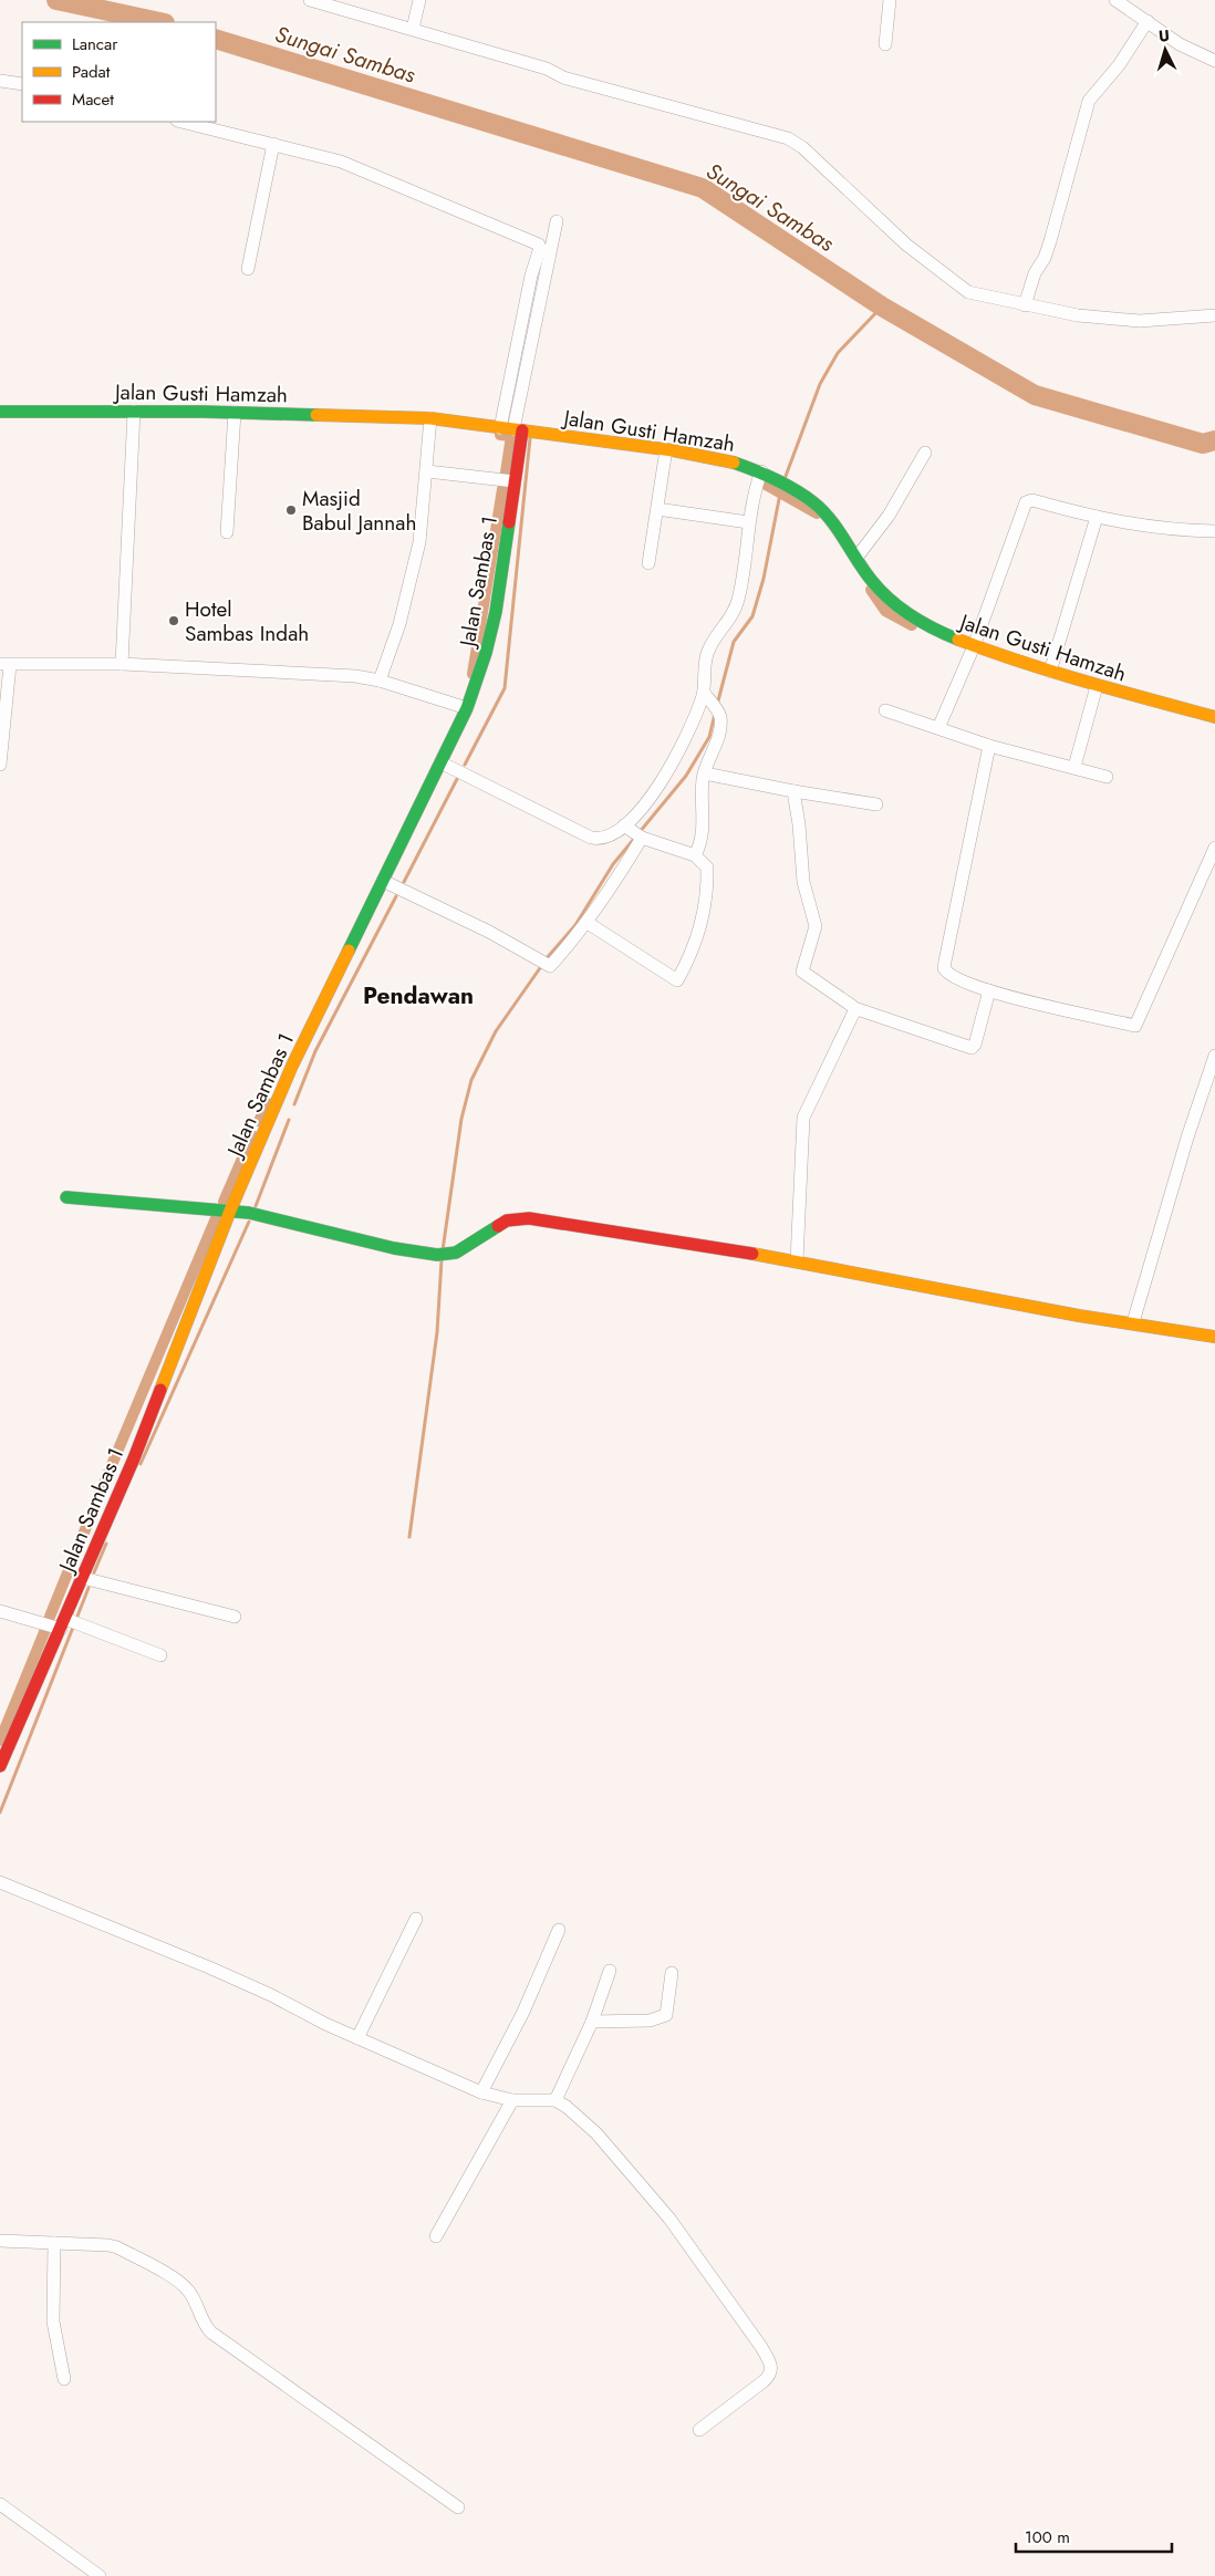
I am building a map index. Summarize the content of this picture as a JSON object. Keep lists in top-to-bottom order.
{
  "streets": {
    "street": ["Jalan Gusti Hamzah", "Jalan Sambas 1"]
  },
  "crossings": [
    ["Jalan Gusti Hamzah", "Jalan Sambas 1"]
  ],
  "districts": ["Pendawan"],
  "water": ["Sungai Sambas"],
  "places": ["Masjid Babul Jannah", "Hotel Sambas Indah"],
  "legend": ["Lancar", "Padat", "Macet"],
  "scale_bar": "100 m",
  "north": "top"
}
